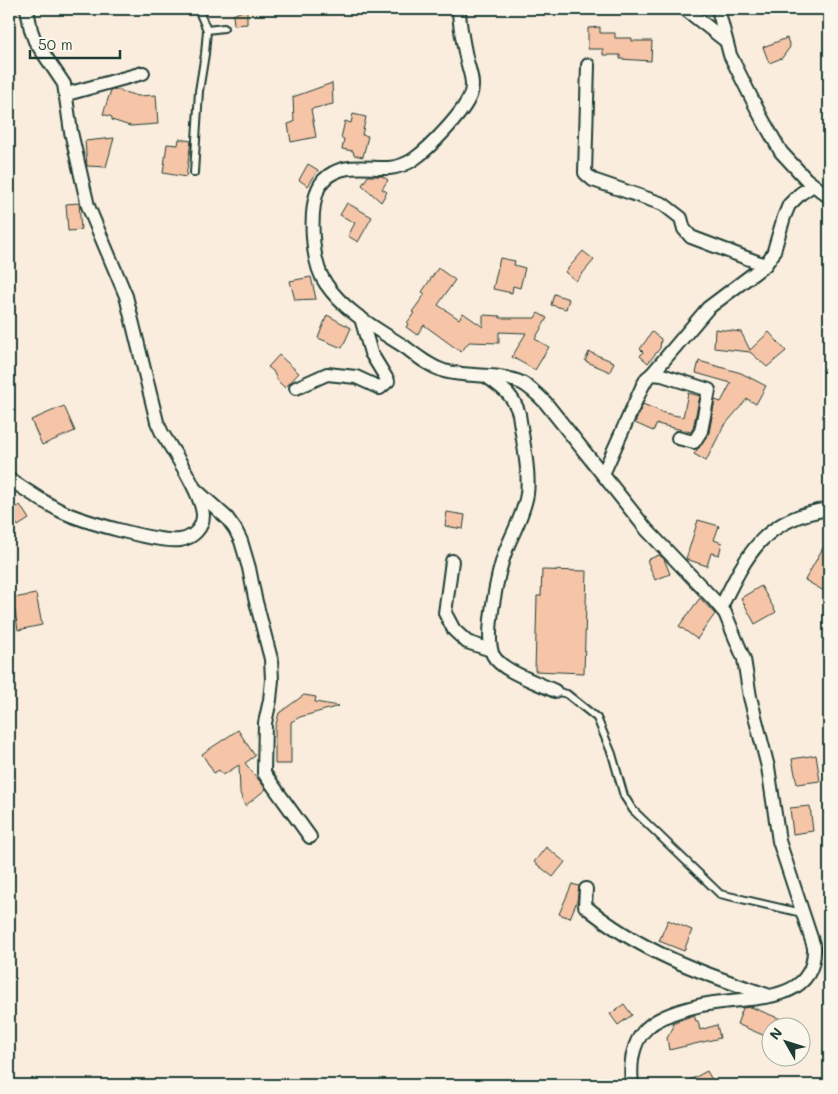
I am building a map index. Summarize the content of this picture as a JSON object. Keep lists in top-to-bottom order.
{
  "scale_bar": "50 m",
  "north": "top left"
}
